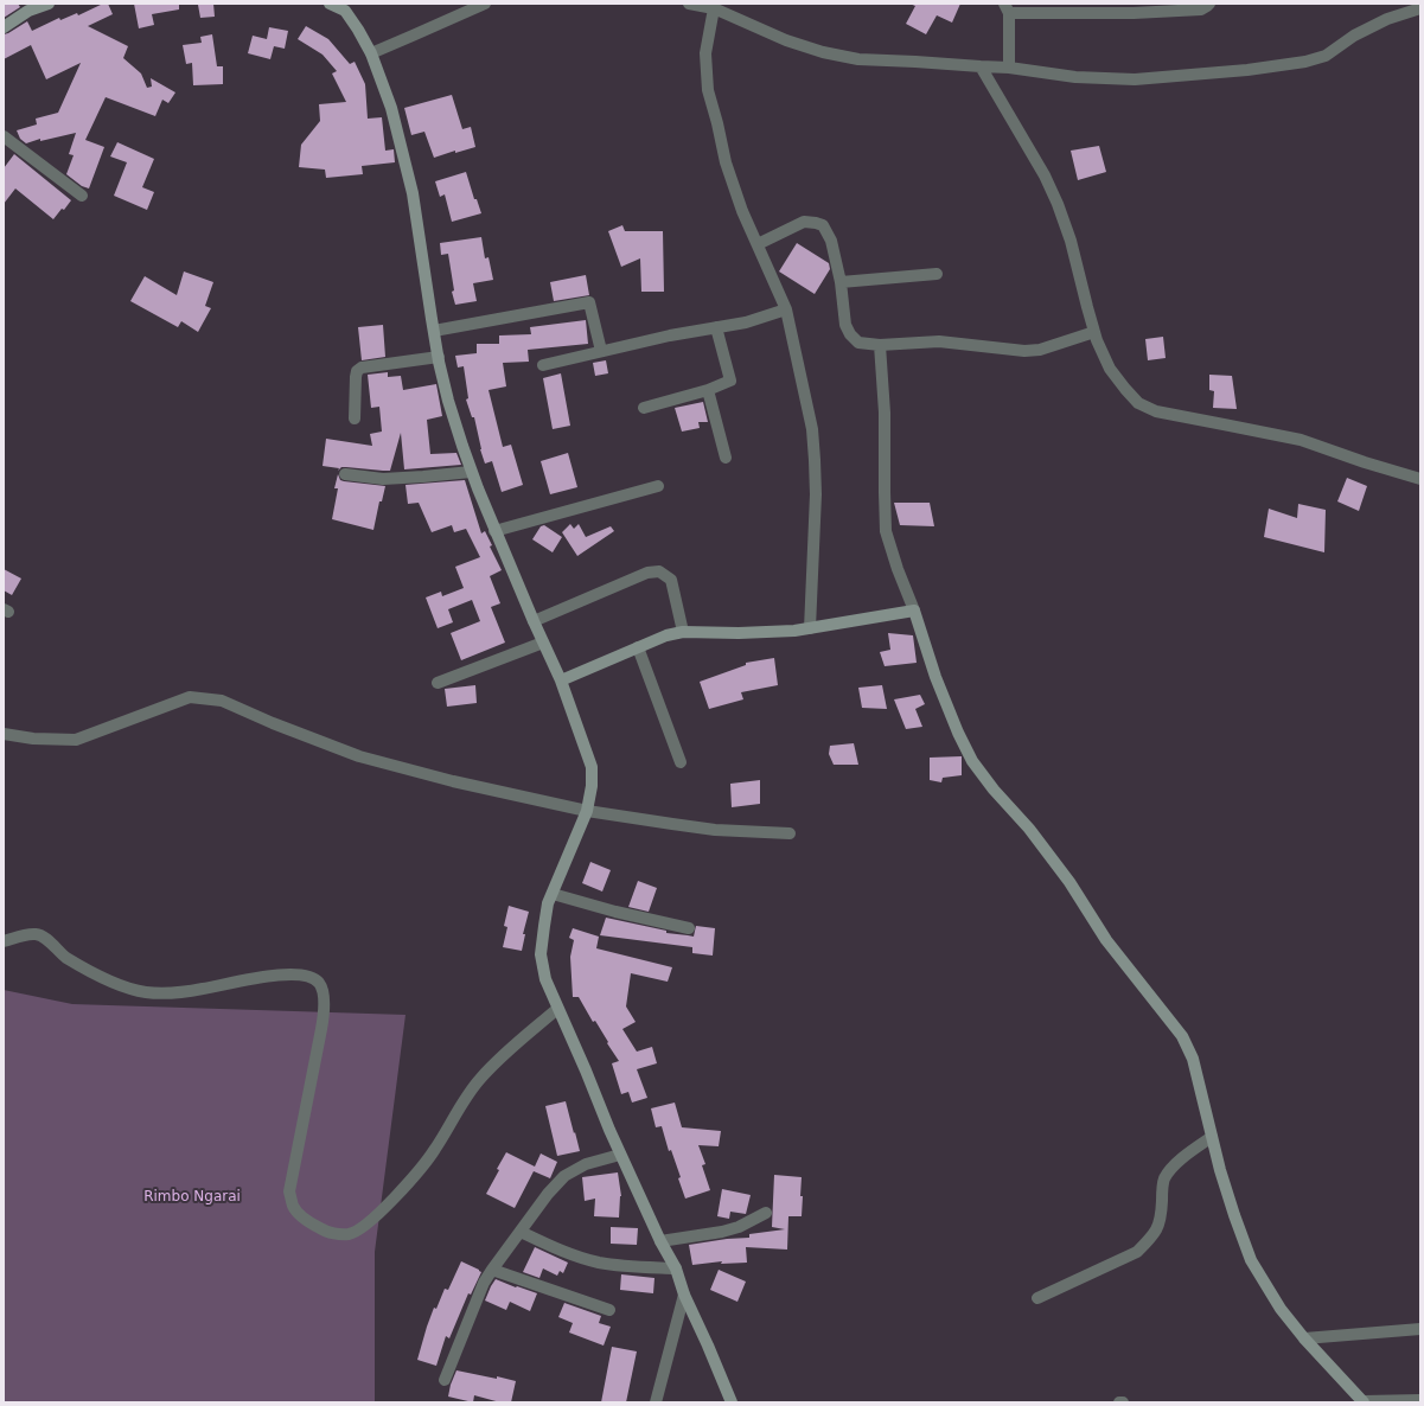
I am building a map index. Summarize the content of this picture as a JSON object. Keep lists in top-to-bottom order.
{
  "parks": ["Rimbo Ngarai"]
}
